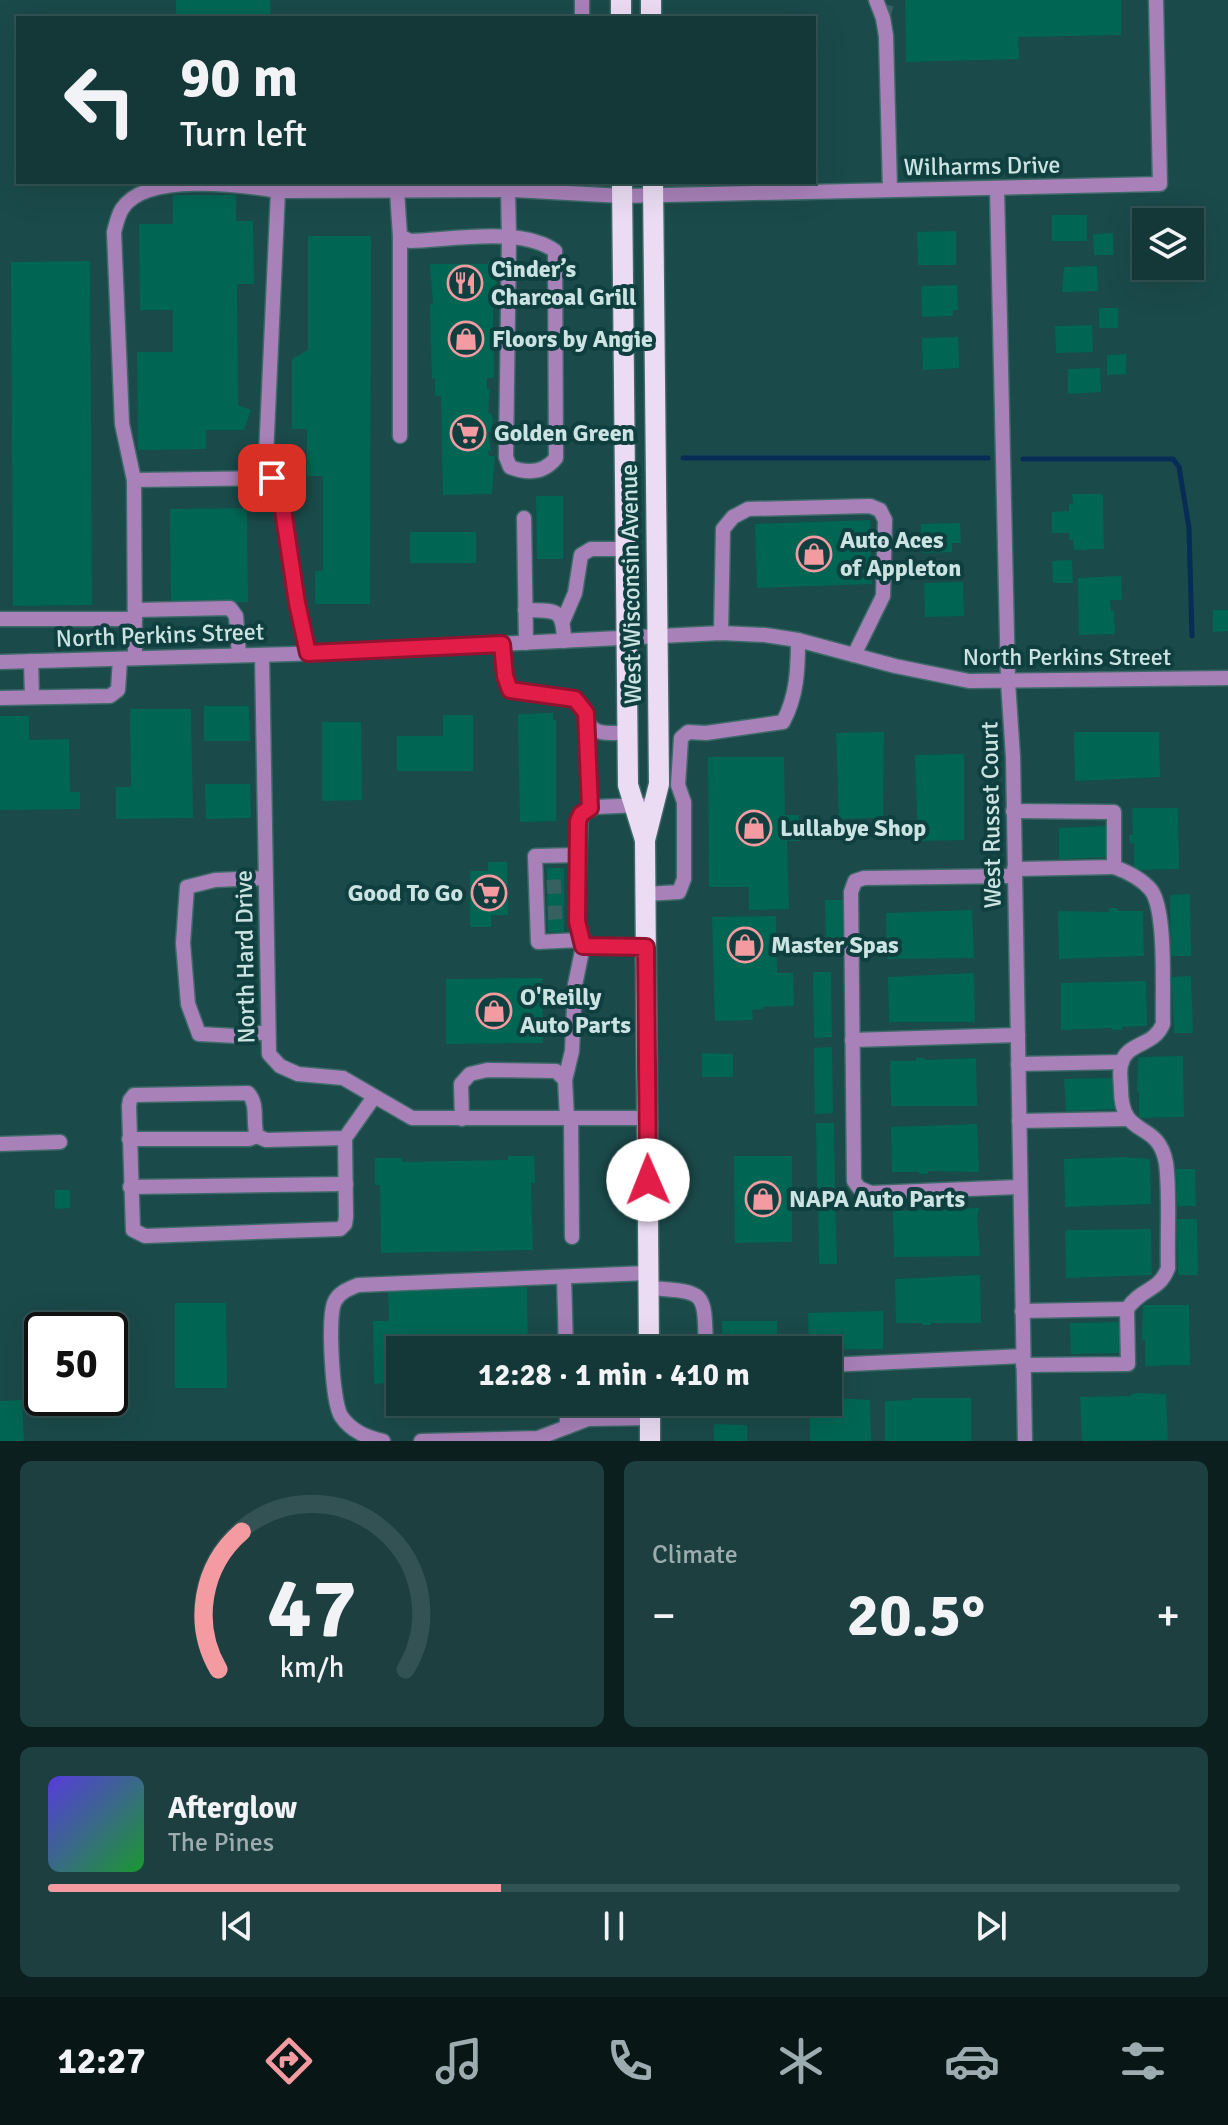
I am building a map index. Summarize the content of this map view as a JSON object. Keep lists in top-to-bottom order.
{
  "streets": {
    "main road": ["West Wisconsin Avenue"],
    "street": [
      "Wilharms Drive",
      "North Perkins Street",
      "West Russet Court",
      "North Hard Drive"
    ]
  },
  "crossings": [
    ["Wilharms Drive", "West Wisconsin Avenue"],
    ["Wilharms Drive", "North Perkins Street"],
    ["Wilharms Drive", "West Russet Court"],
    ["West Wisconsin Avenue", "North Perkins Street"],
    ["West Wisconsin Avenue", "North Hard Drive"],
    ["North Perkins Street", "West Russet Court"],
    ["North Perkins Street", "North Hard Drive"]
  ],
  "places": {
    "restaurant": ["Cinder’s Charcoal Grill"],
    "shop": [
      "Floors by Angie",
      "Auto Aces of Appleton",
      "Lullabye Shop",
      "Master Spas",
      "O'Reilly Auto Parts",
      "NAPA Auto Parts"
    ],
    "supermarket": ["Golden Green", "Good To Go"]
  },
  "page": {
    "turn": ["90 m", "Turn left"],
    "limit": "50",
    "trip": "12:28 · 1 min · 410 m",
    "tile": "Climate",
    "heat": ["−", "20.5°", "+"],
    "song": ["Afterglow", "The Pines"],
    "tabs": "12:27",
    "gauge": ["47", "km/h"]
  }
}
